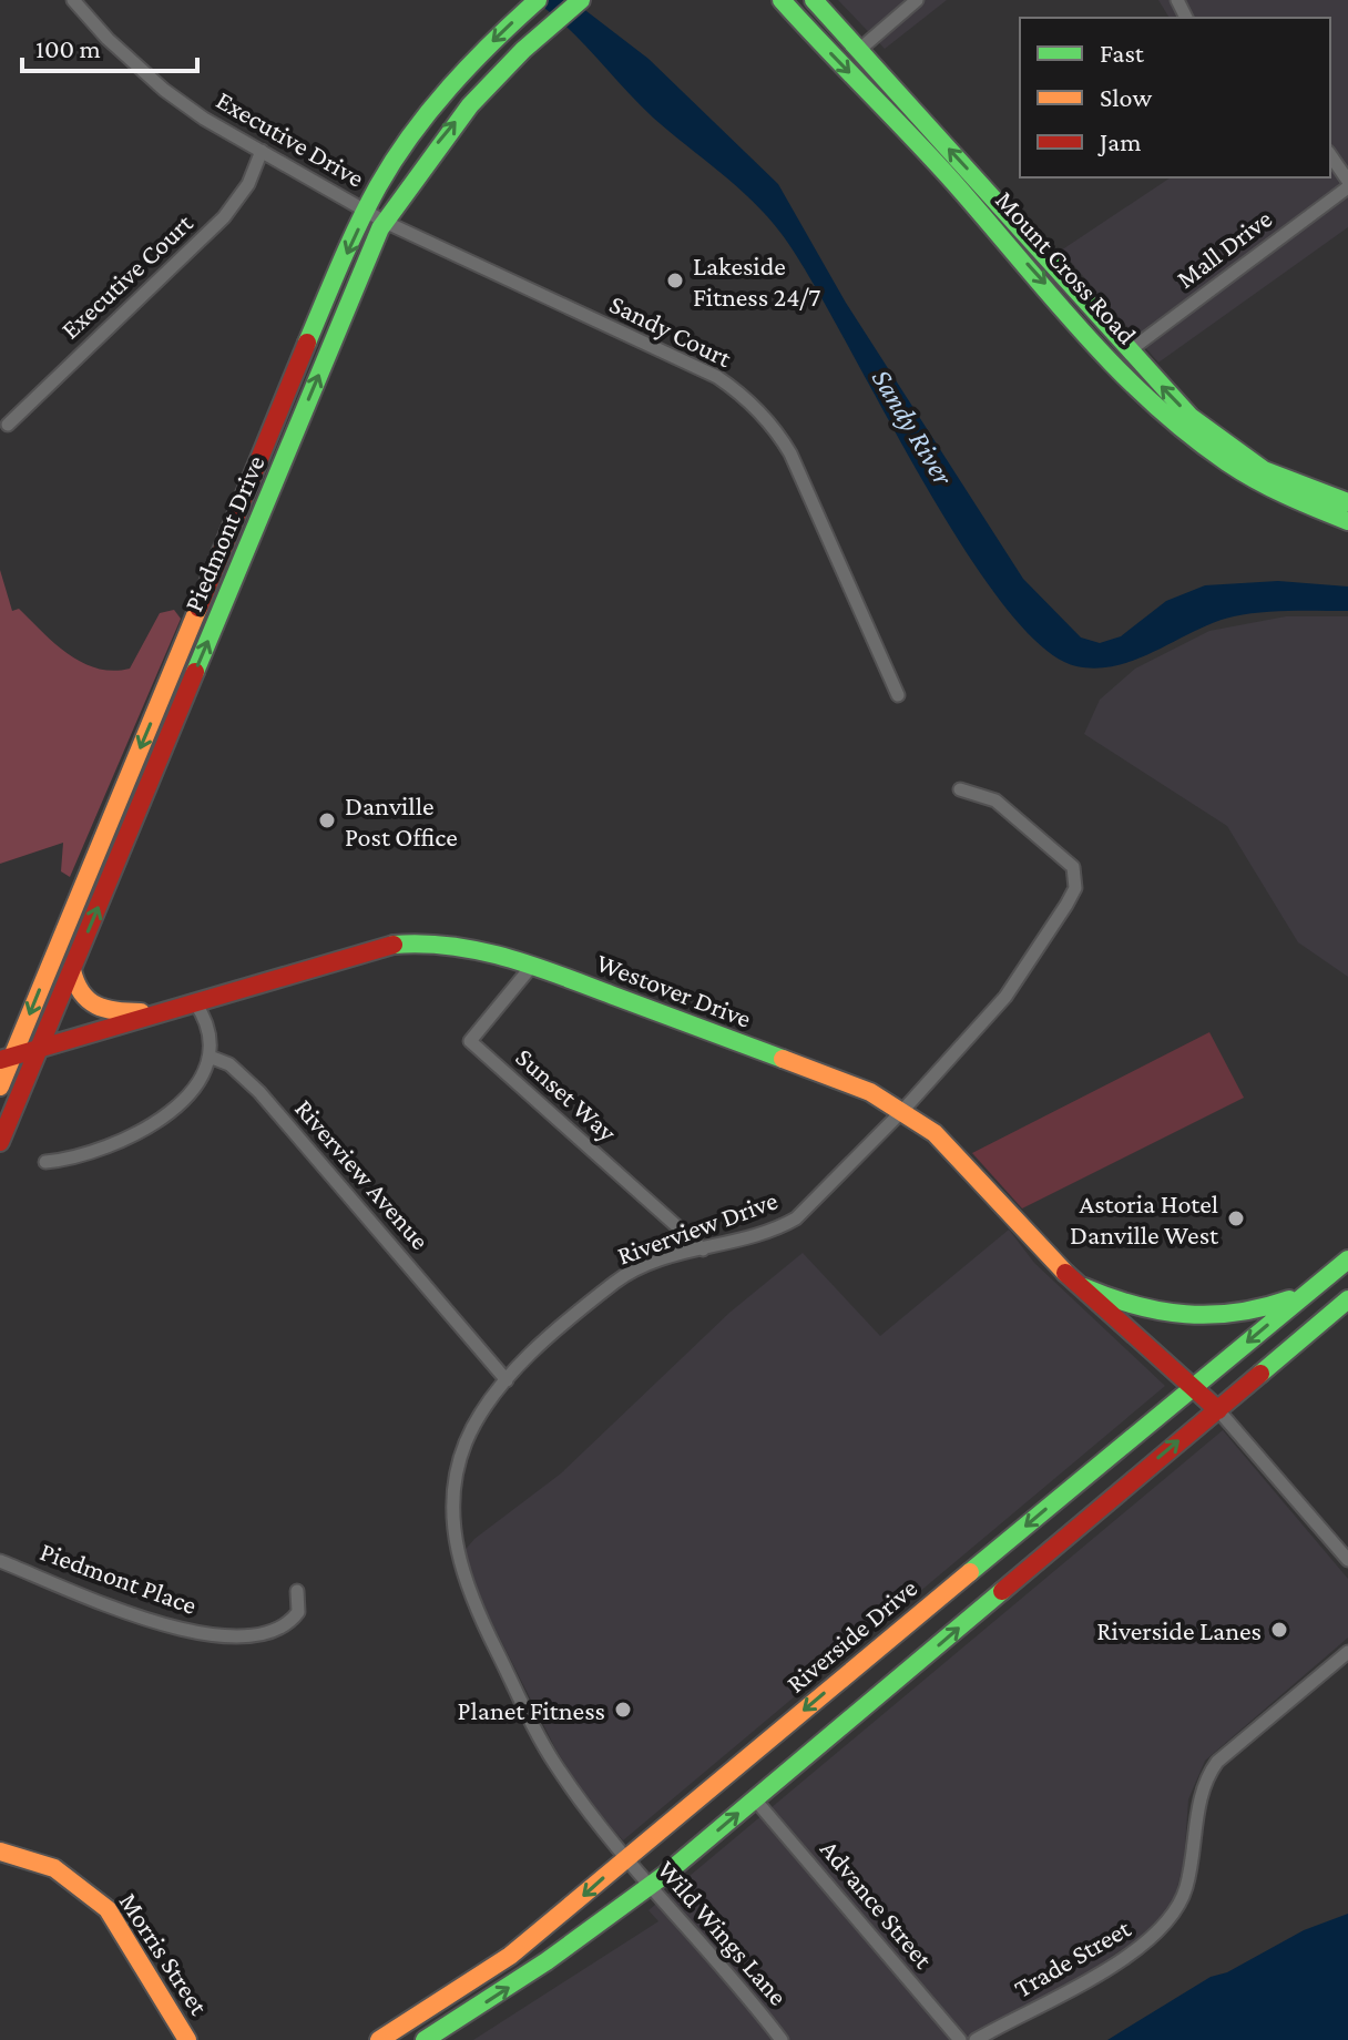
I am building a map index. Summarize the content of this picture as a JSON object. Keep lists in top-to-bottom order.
{
  "streets": {
    "main road": [
      "Mount Cross Road",
      "Piedmont Drive",
      "Westover Drive",
      "Riverside Drive",
      "Morris Street"
    ],
    "street": [
      "Executive Drive",
      "Mall Drive",
      "Executive Court",
      "Sandy Court",
      "Sunset Way",
      "Riverview Avenue",
      "Riverview Drive",
      "Piedmont Place",
      "Advance Street",
      "Wild Wings Lane",
      "Trade Street"
    ]
  },
  "crossings": [
    ["Executive Drive", "Executive Court"],
    ["Executive Drive", "Sandy Court"],
    ["Executive Drive", "Piedmont Drive"],
    ["Mall Drive", "Mount Cross Road"],
    ["Sandy Court", "Piedmont Drive"],
    ["Piedmont Drive", "Westover Drive"],
    ["Westover Drive", "Sunset Way"],
    ["Westover Drive", "Riverview Drive"],
    ["Westover Drive", "Riverside Drive"],
    ["Sunset Way", "Riverview Drive"],
    ["Riverview Avenue", "Riverview Drive"],
    ["Riverview Drive", "Riverside Drive"],
    ["Riverview Drive", "Wild Wings Lane"],
    ["Riverside Drive", "Wild Wings Lane"]
  ],
  "water": ["Sandy River"],
  "places": [
    "Lakeside Fitness 24/7",
    "Danville Post Office",
    "Astoria Hotel Danville West",
    "Riverside Lanes",
    "Planet Fitness"
  ],
  "legend": ["Fast", "Slow", "Jam"],
  "scale_bar": "100 m"
}
